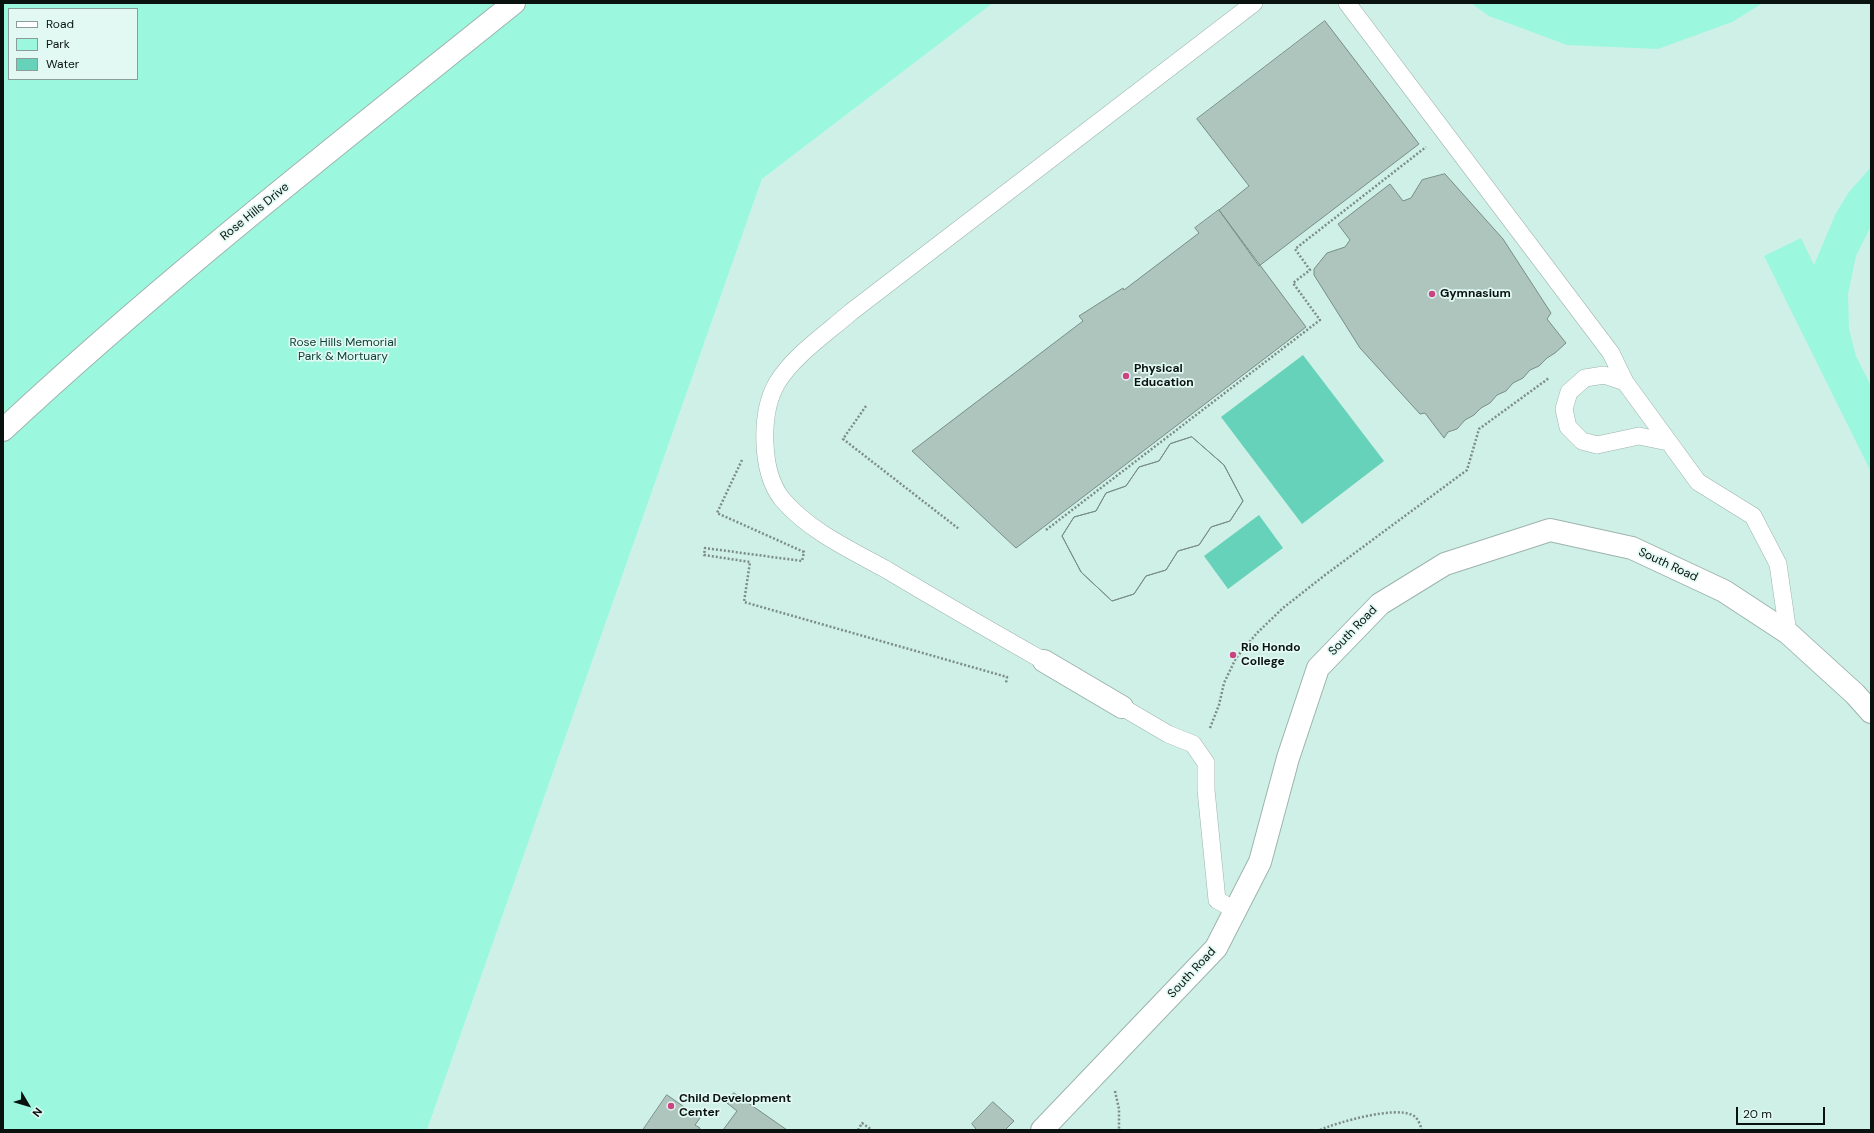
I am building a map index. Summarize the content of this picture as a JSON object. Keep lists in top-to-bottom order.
{
  "streets": {
    "street": ["Rose Hills Drive", "South Road"]
  },
  "parks": ["Rose Hills Memorial Park & Mortuary"],
  "places": [
    "Gymnasium",
    "Physical Education",
    "Rio Hondo College",
    "Child Development Center"
  ],
  "legend": ["Road", "Park", "Water"],
  "scale_bar": "20 m",
  "north": "bottom right"
}
